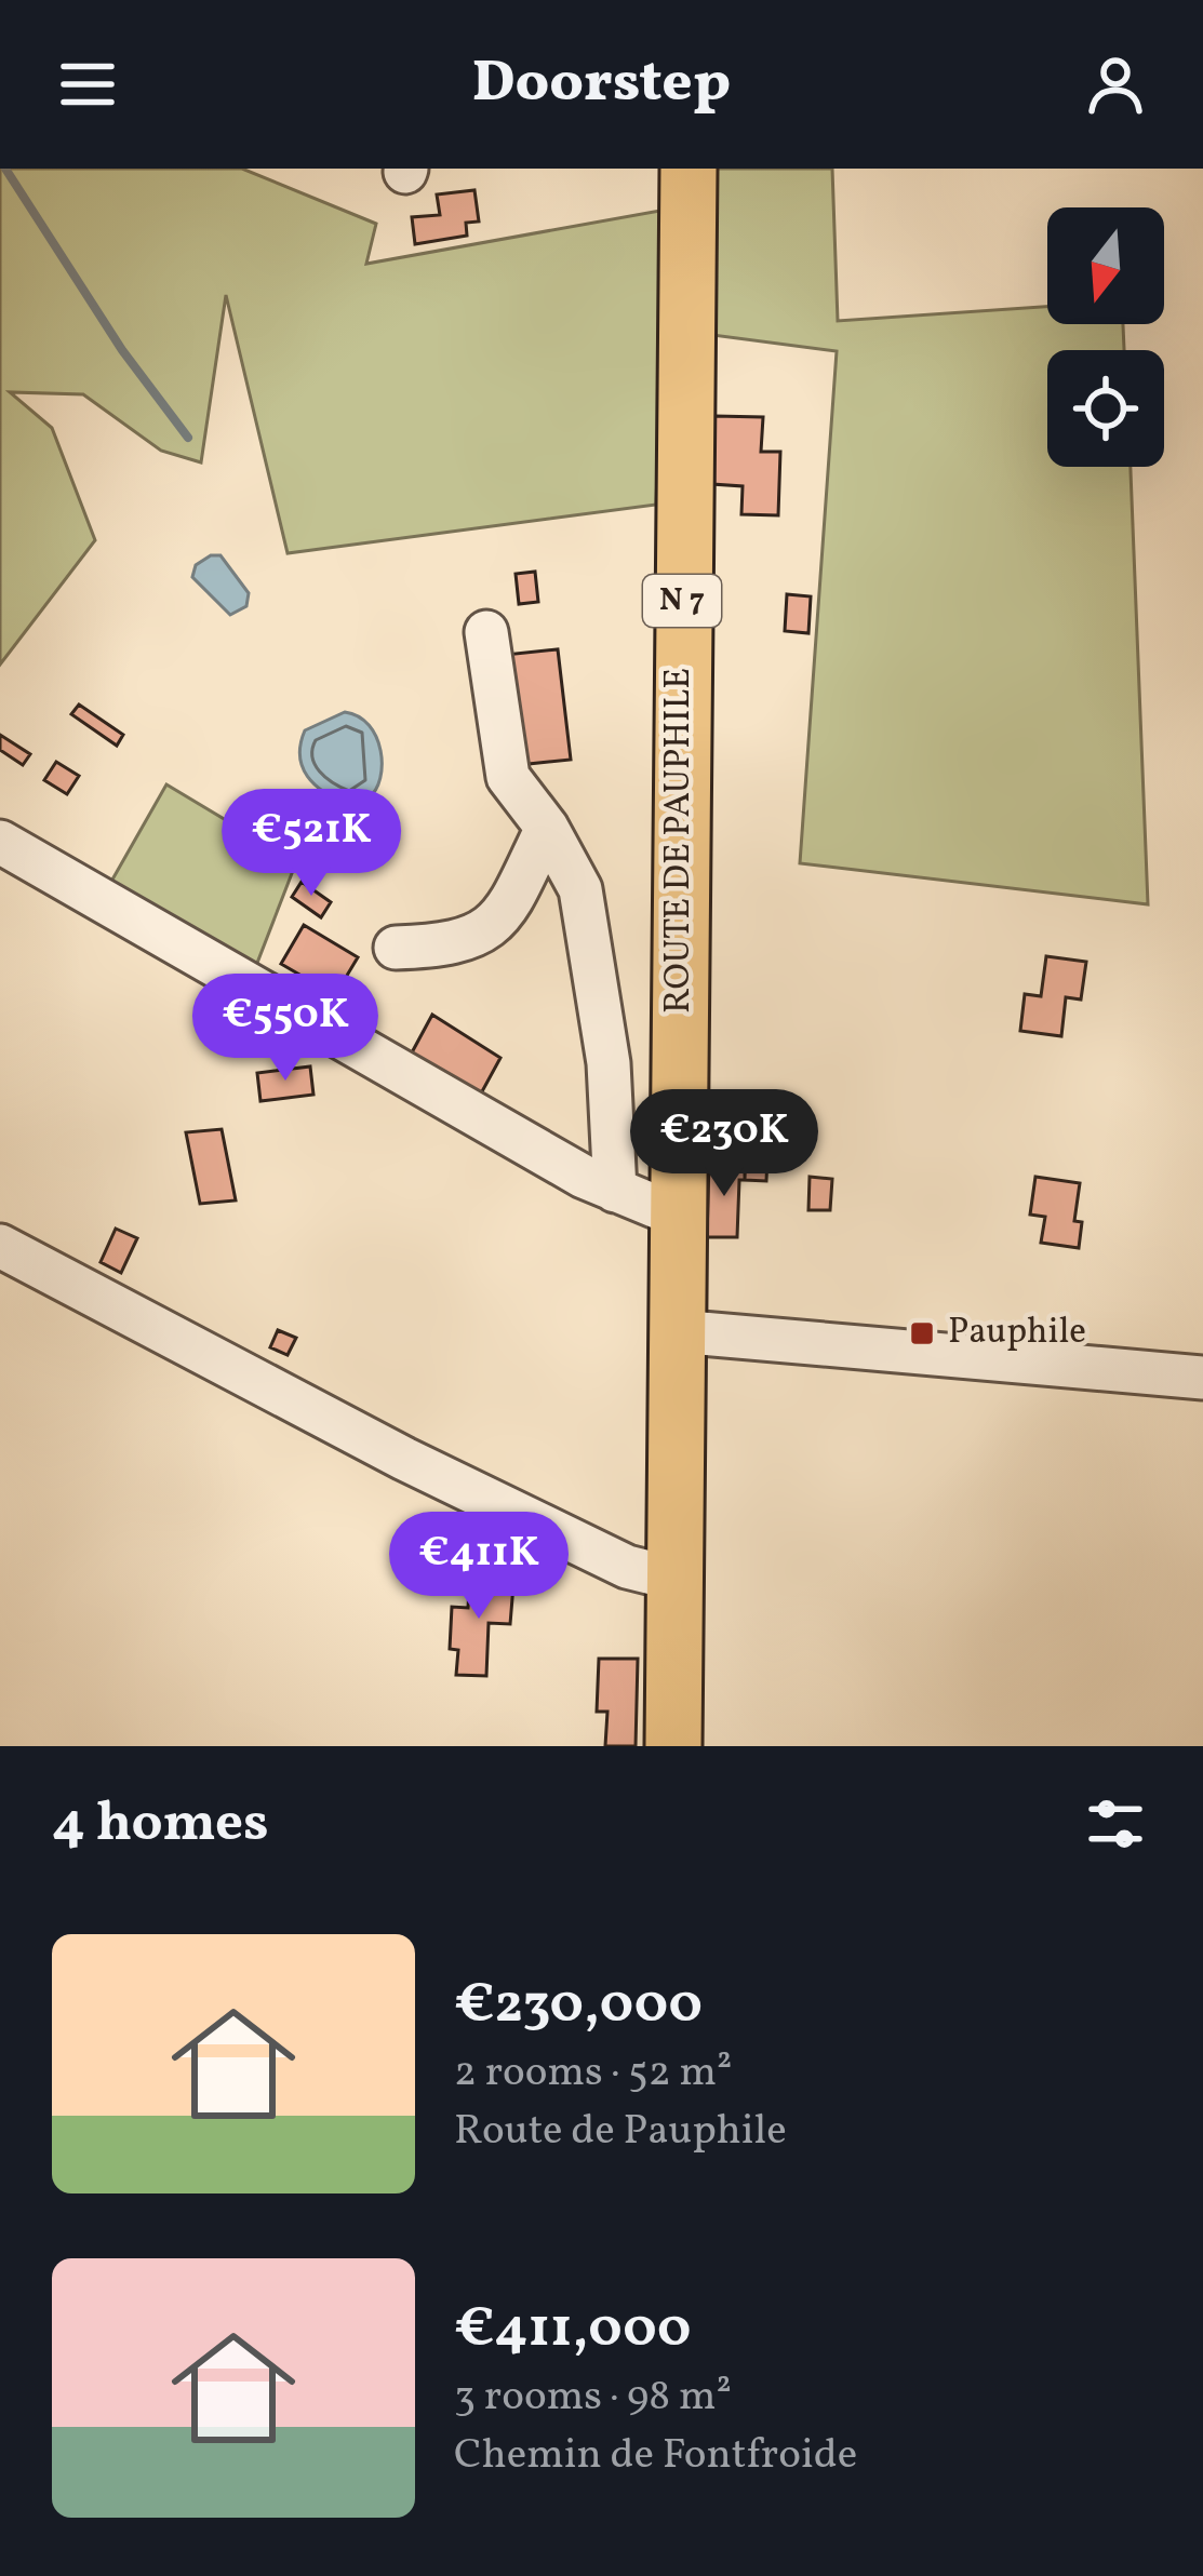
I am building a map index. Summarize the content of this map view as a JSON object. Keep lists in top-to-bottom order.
{
  "streets": {
    "main road": ["N 7", "ROUTE DE PAUPHILE"]
  },
  "places": {
    "transit": ["Pauphile"]
  },
  "north": "bottom",
  "page": {
    "header": "Doorstep",
    "price": [
      "€521K",
      "€550K",
      "€230K",
      "€411K"
    ],
    "heading": "4 homes",
    "list": [
      {
        "name": "€230,000",
        "note": "2 rooms · 52 m² · Route de Pauphile"
      },
      {
        "name": "€411,000",
        "note": "3 rooms · 98 m² · Chemin de Fontfroide"
      }
    ]
  }
}
